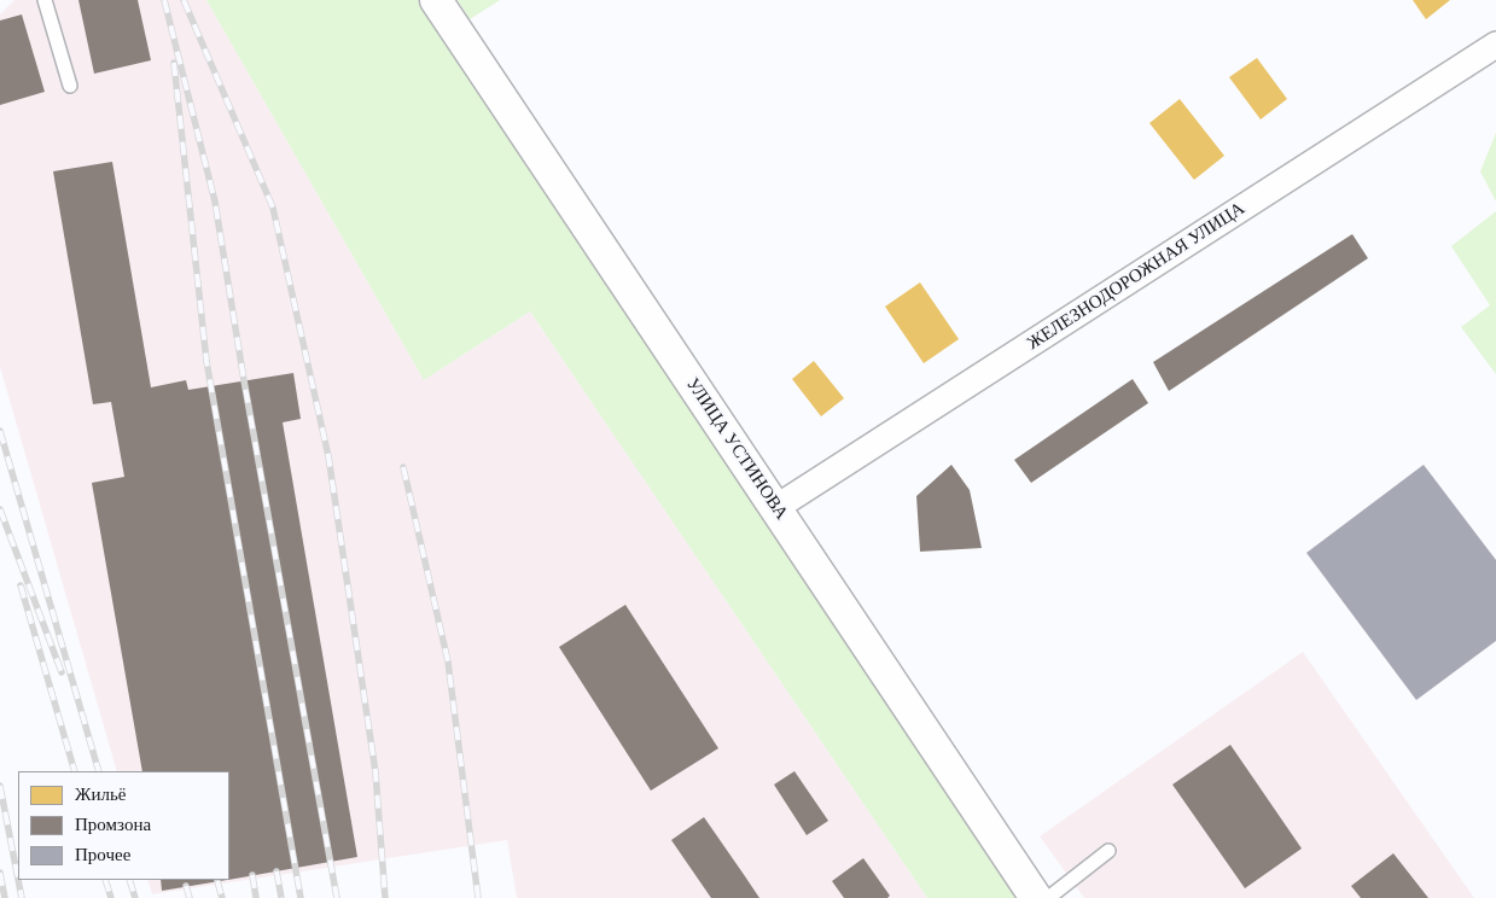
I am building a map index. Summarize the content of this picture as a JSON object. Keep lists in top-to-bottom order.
{
  "streets": {
    "street": ["ЖЕЛЕЗНОДОРОЖНАЯ УЛИЦА", "УЛИЦА УСТИНОВА"]
  },
  "crossings": [
    ["ЖЕЛЕЗНОДОРОЖНАЯ УЛИЦА", "УЛИЦА УСТИНОВА"]
  ],
  "legend": ["Жильё", "Промзона", "Прочее"]
}
